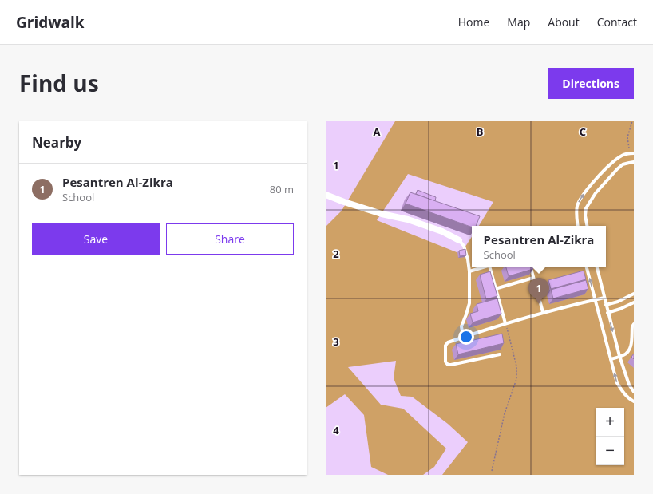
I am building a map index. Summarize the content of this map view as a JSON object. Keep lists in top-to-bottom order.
{
  "page": {
    "header": "Gridwalk",
    "nav": [
      "Home",
      "Map",
      "About",
      "Contact"
    ],
    "title": "Find us",
    "buttons": [
      "Directions",
      ["Save", "Share"]
    ],
    "heading": "Nearby",
    "list": [
      {
        "mark": "1",
        "name": "Pesantren Al-Zikra",
        "note": "School",
        "value": "80 m"
      }
    ],
    "popup": ["Pesantren Al-Zikra", "School"],
    "pins": "1",
    "map_buttons": ["+", "−"]
  },
  "grid": {
    "columns": ["A", "B", "C"],
    "rows": [
      "1",
      "2",
      "3",
      "4"
    ]
  }
}
